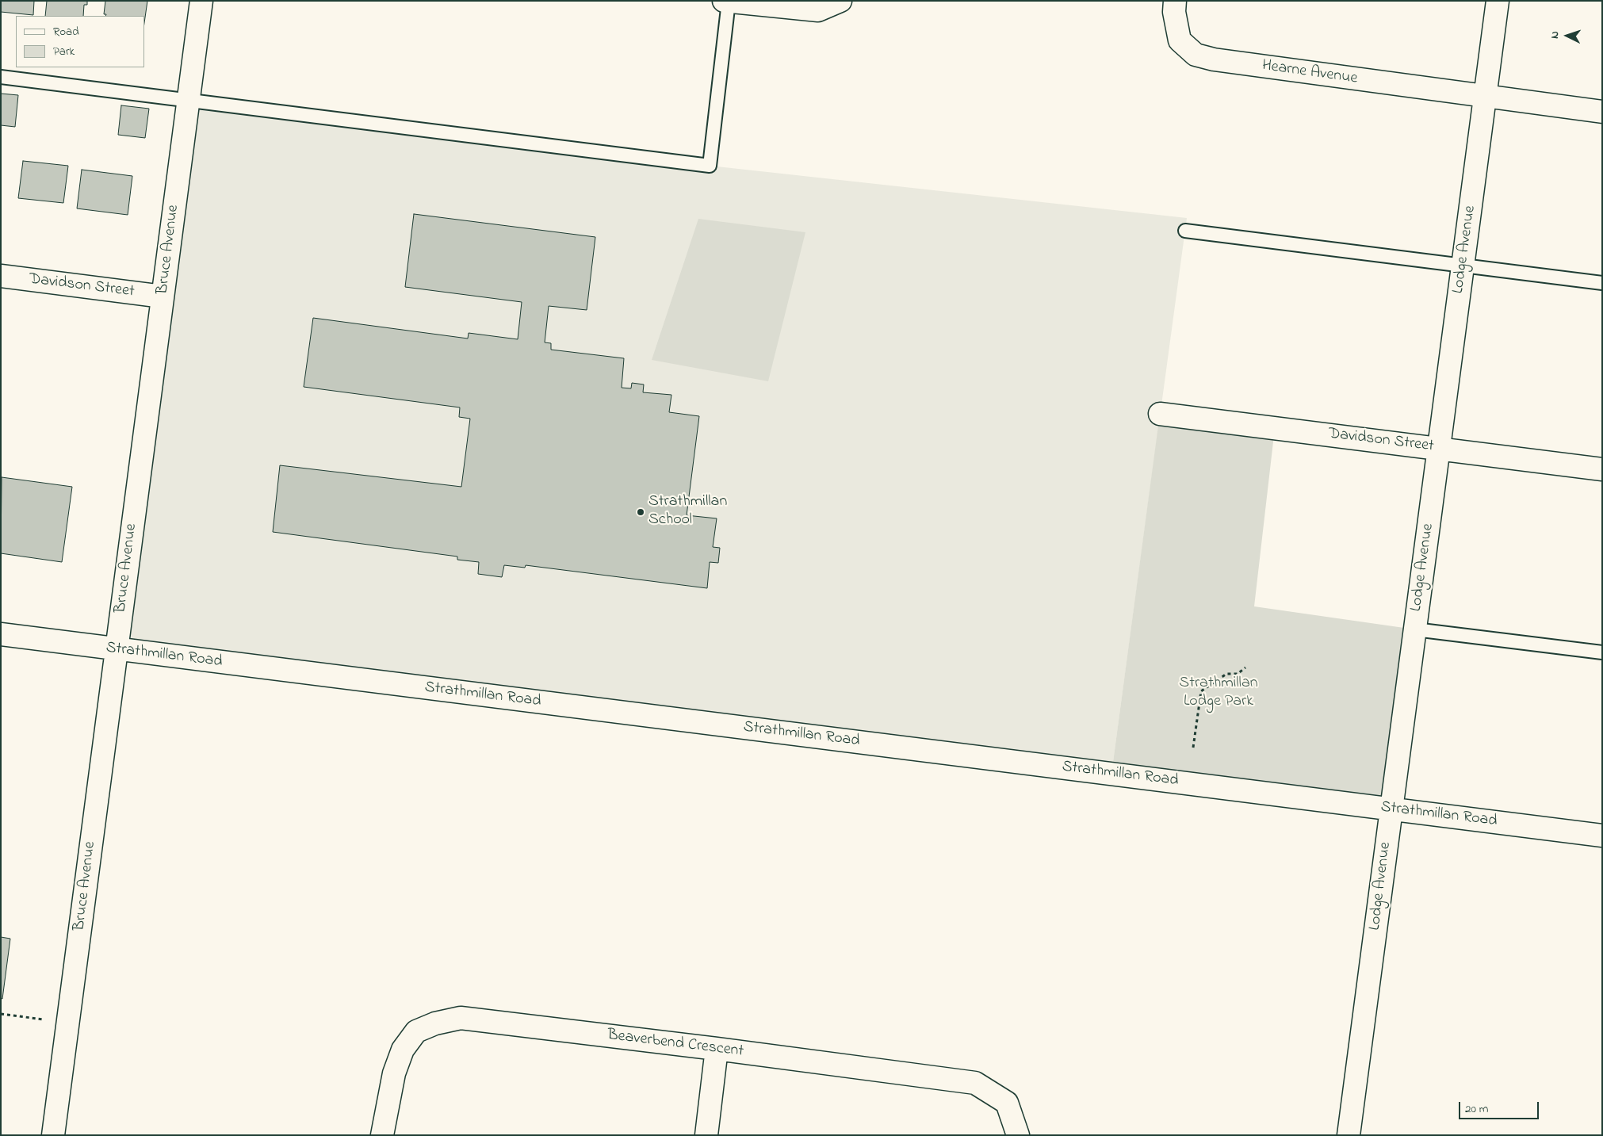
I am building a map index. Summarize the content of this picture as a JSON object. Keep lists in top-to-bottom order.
{
  "streets": {
    "street": [
      "Hearne Avenue",
      "Bruce Avenue",
      "Lodge Avenue",
      "Davidson Street",
      "Strathmillan Road",
      "Beaverbend Crescent"
    ]
  },
  "crossings": [
    ["Hearne Avenue", "Lodge Avenue"],
    ["Bruce Avenue", "Davidson Street"],
    ["Bruce Avenue", "Strathmillan Road"],
    ["Lodge Avenue", "Davidson Street"],
    ["Lodge Avenue", "Strathmillan Road"]
  ],
  "parks": ["Strathmillan Lodge Park"],
  "places": ["Strathmillan School"],
  "legend": ["Road", "Park"],
  "scale_bar": "20 m",
  "north": "left"
}
